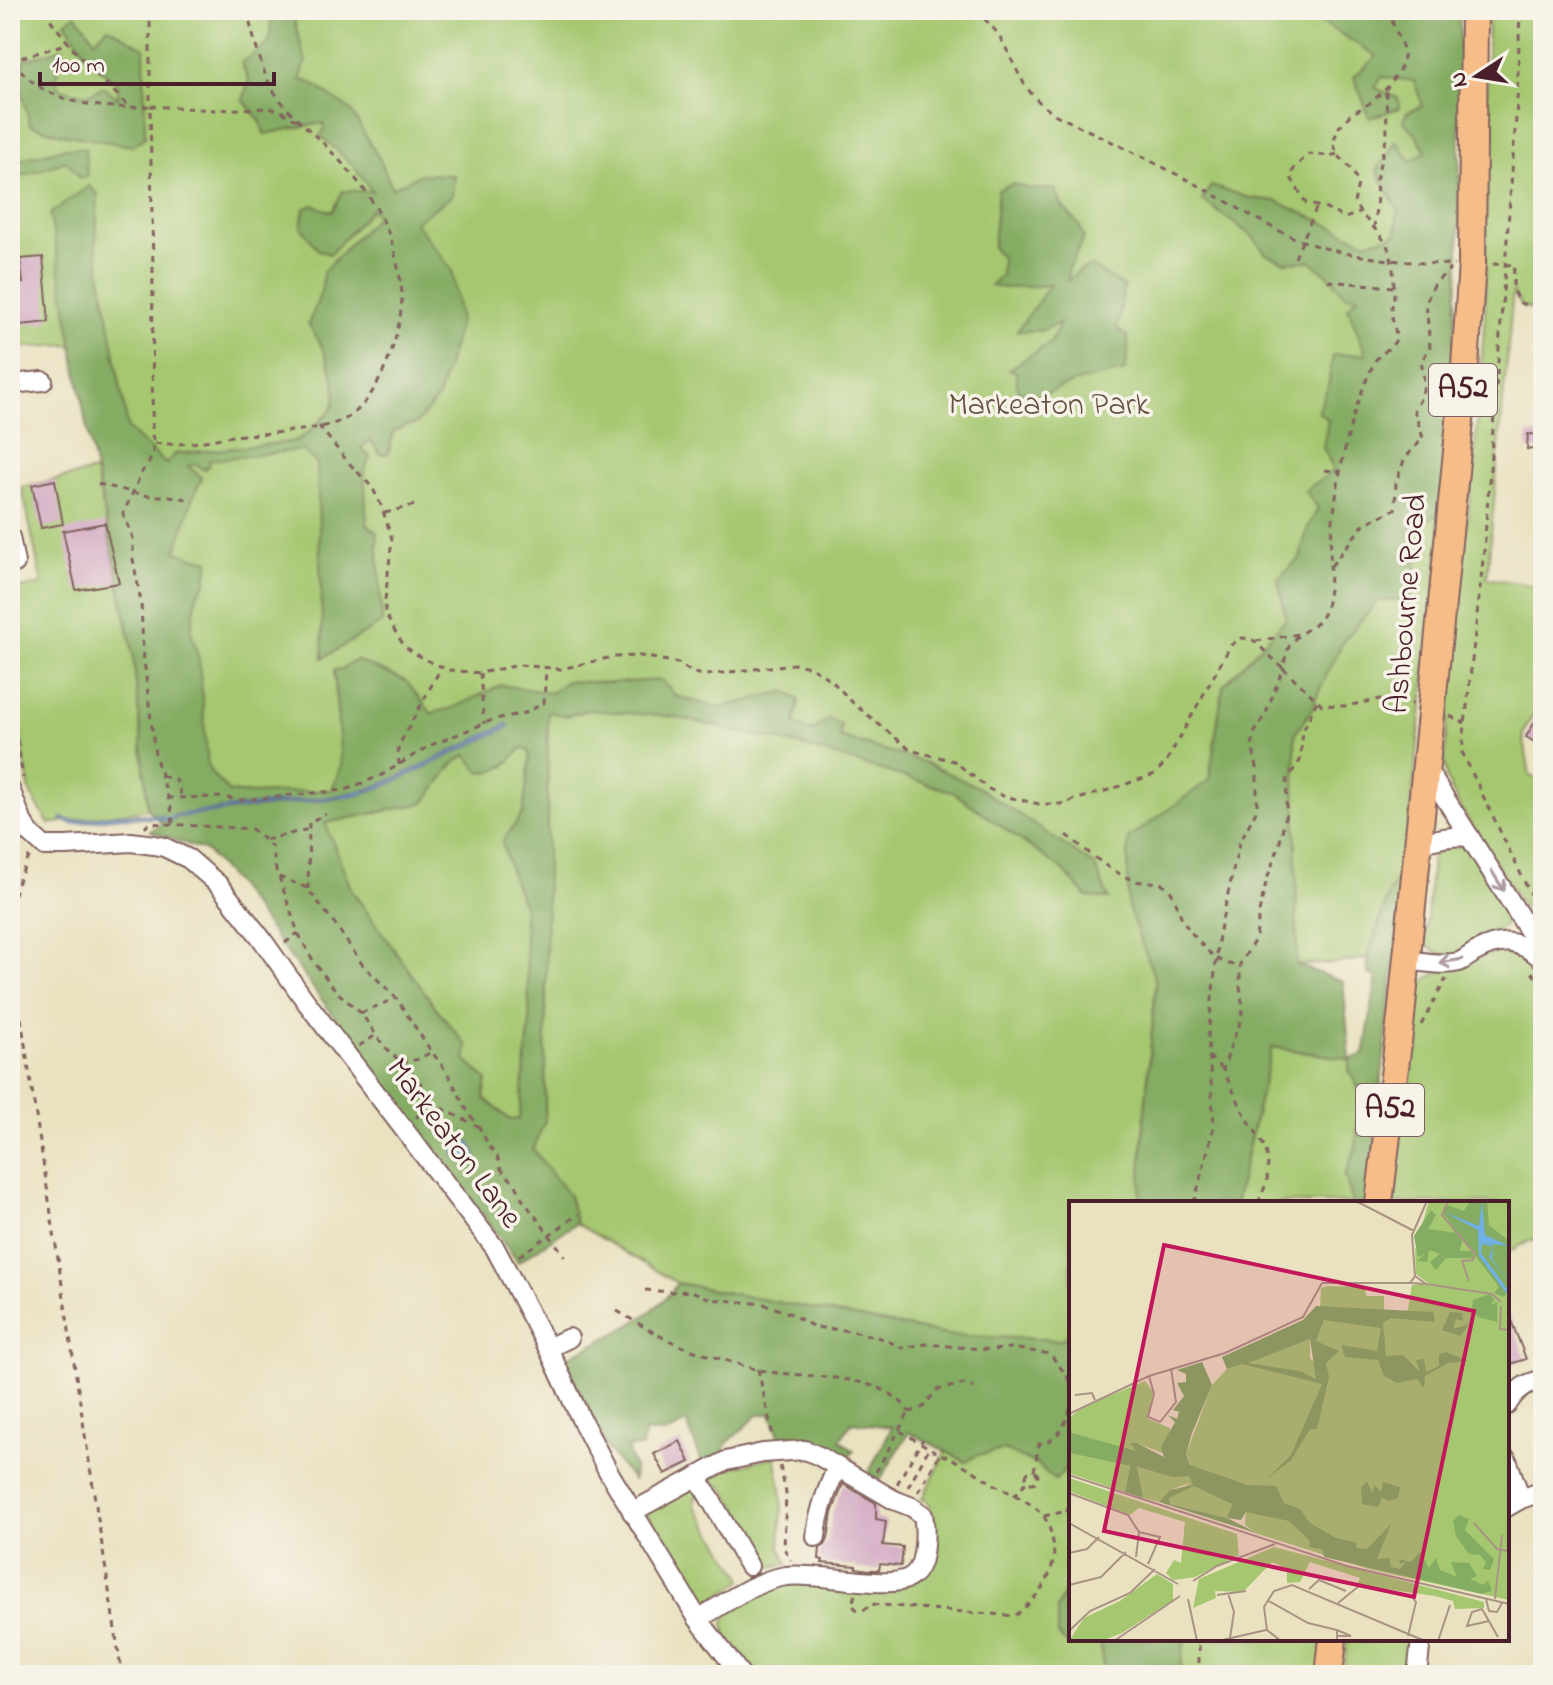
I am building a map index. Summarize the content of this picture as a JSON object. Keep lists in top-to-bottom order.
{
  "streets": {
    "highway": ["A52", "Ashbourne Road"],
    "street": ["Markeaton Lane"]
  },
  "parks": ["Markeaton Park"],
  "scale_bar": "100 m",
  "north": "left"
}
